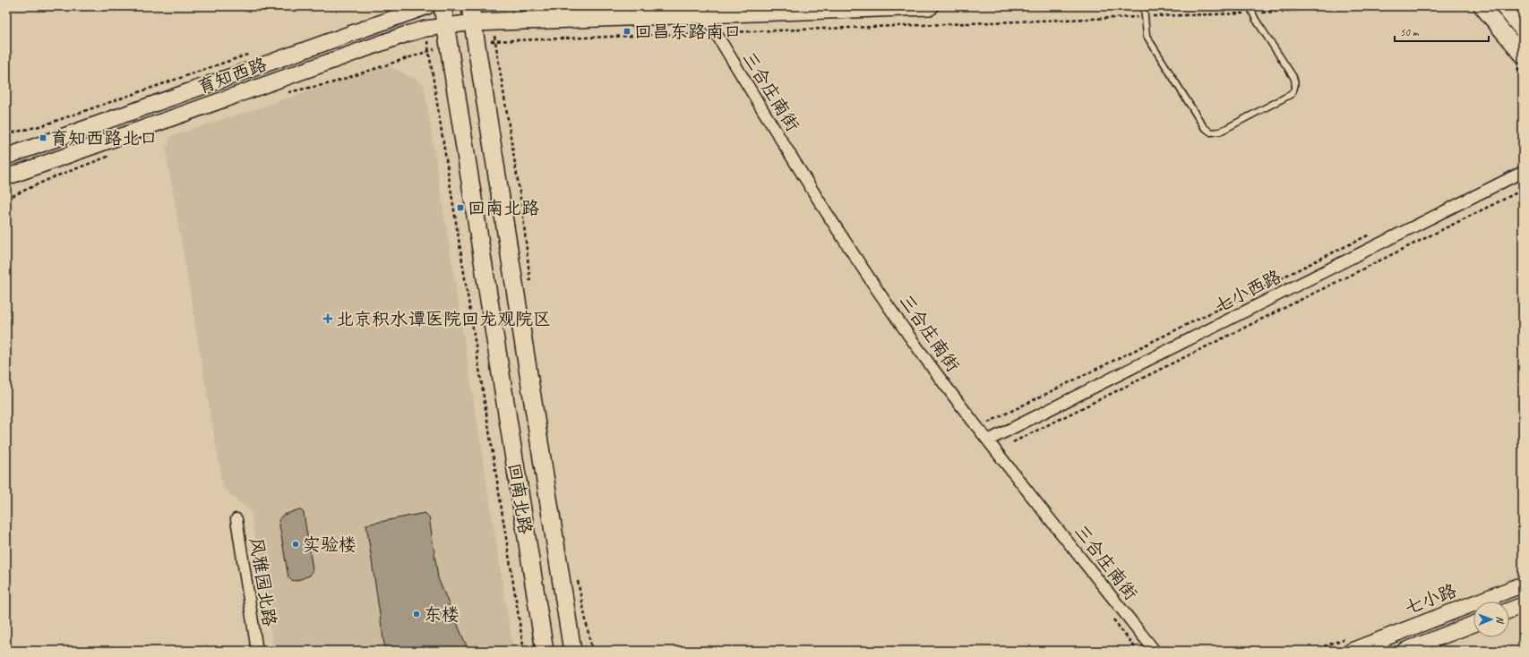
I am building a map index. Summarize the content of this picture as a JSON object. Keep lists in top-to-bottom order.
{
  "streets": {
    "main road": ["回南北路"],
    "street": [
      "育知西路",
      "三合庄南街",
      "七小西路",
      "风雅园北路",
      "七小路"
    ]
  },
  "crossings": [
    ["育知西路", "回南北路"],
    ["三合庄南街", "七小西路"]
  ],
  "places": {
    "transit": ["回昌东路南口", "育知西路北口", "回南北路"],
    "health": ["北京积水谭医院回龙观院区"],
    "other": ["实验楼", "东楼"]
  },
  "scale_bar": "50 m",
  "north": "right"
}
